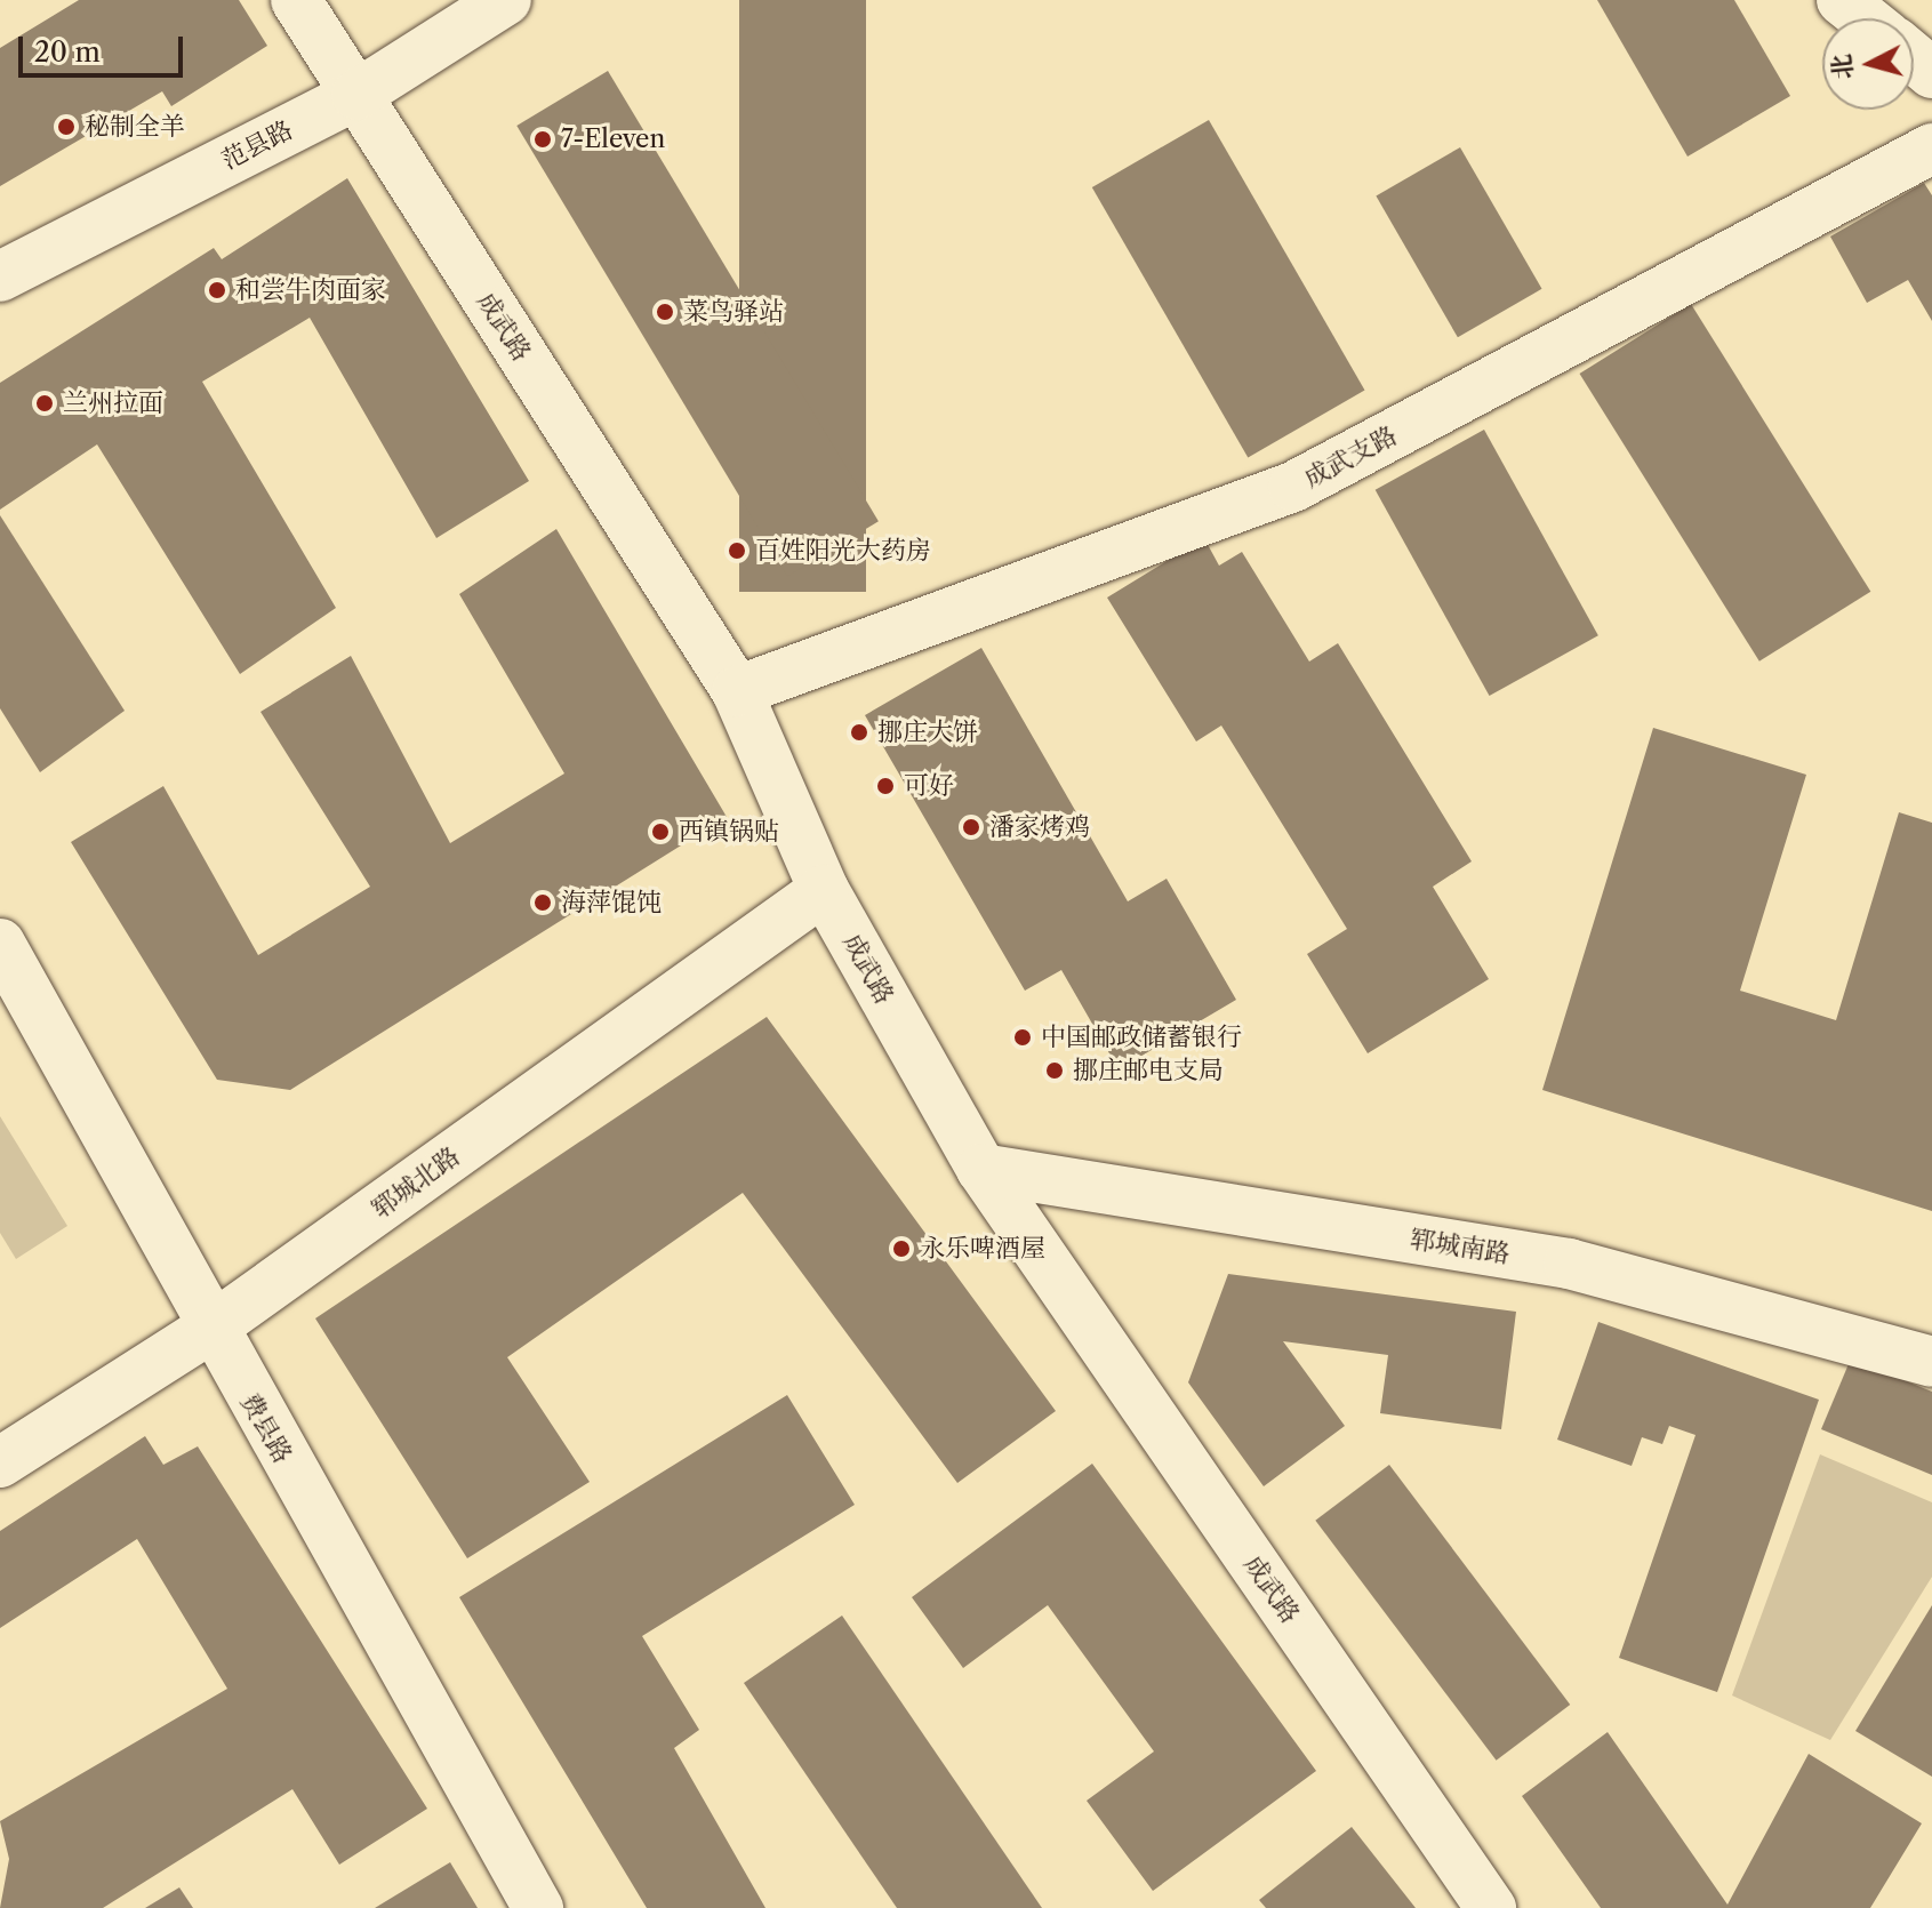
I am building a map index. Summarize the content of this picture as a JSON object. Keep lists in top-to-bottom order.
{
  "streets": {
    "street": [
      "范县路",
      "成武路",
      "成武支路",
      "郓城北路",
      "郓城南路",
      "费县路"
    ]
  },
  "crossings": [
    ["范县路", "成武路"],
    ["成武路", "成武支路"],
    ["成武路", "郓城北路"],
    ["成武路", "郓城南路"],
    ["郓城北路", "费县路"]
  ],
  "places": [
    "秘制全羊",
    "7-Eleven",
    "和尝牛肉面家",
    "菜鸟驿站",
    "兰州拉面",
    "百姓阳光大药房",
    "挪庄大饼",
    "可好",
    "潘家烤鸡",
    "西镇锅贴",
    "海萍馄饨",
    "中国邮政储蓄银行",
    "挪庄邮电支局",
    "永乐啤酒屋"
  ],
  "scale_bar": "20 m",
  "north": "left"
}
